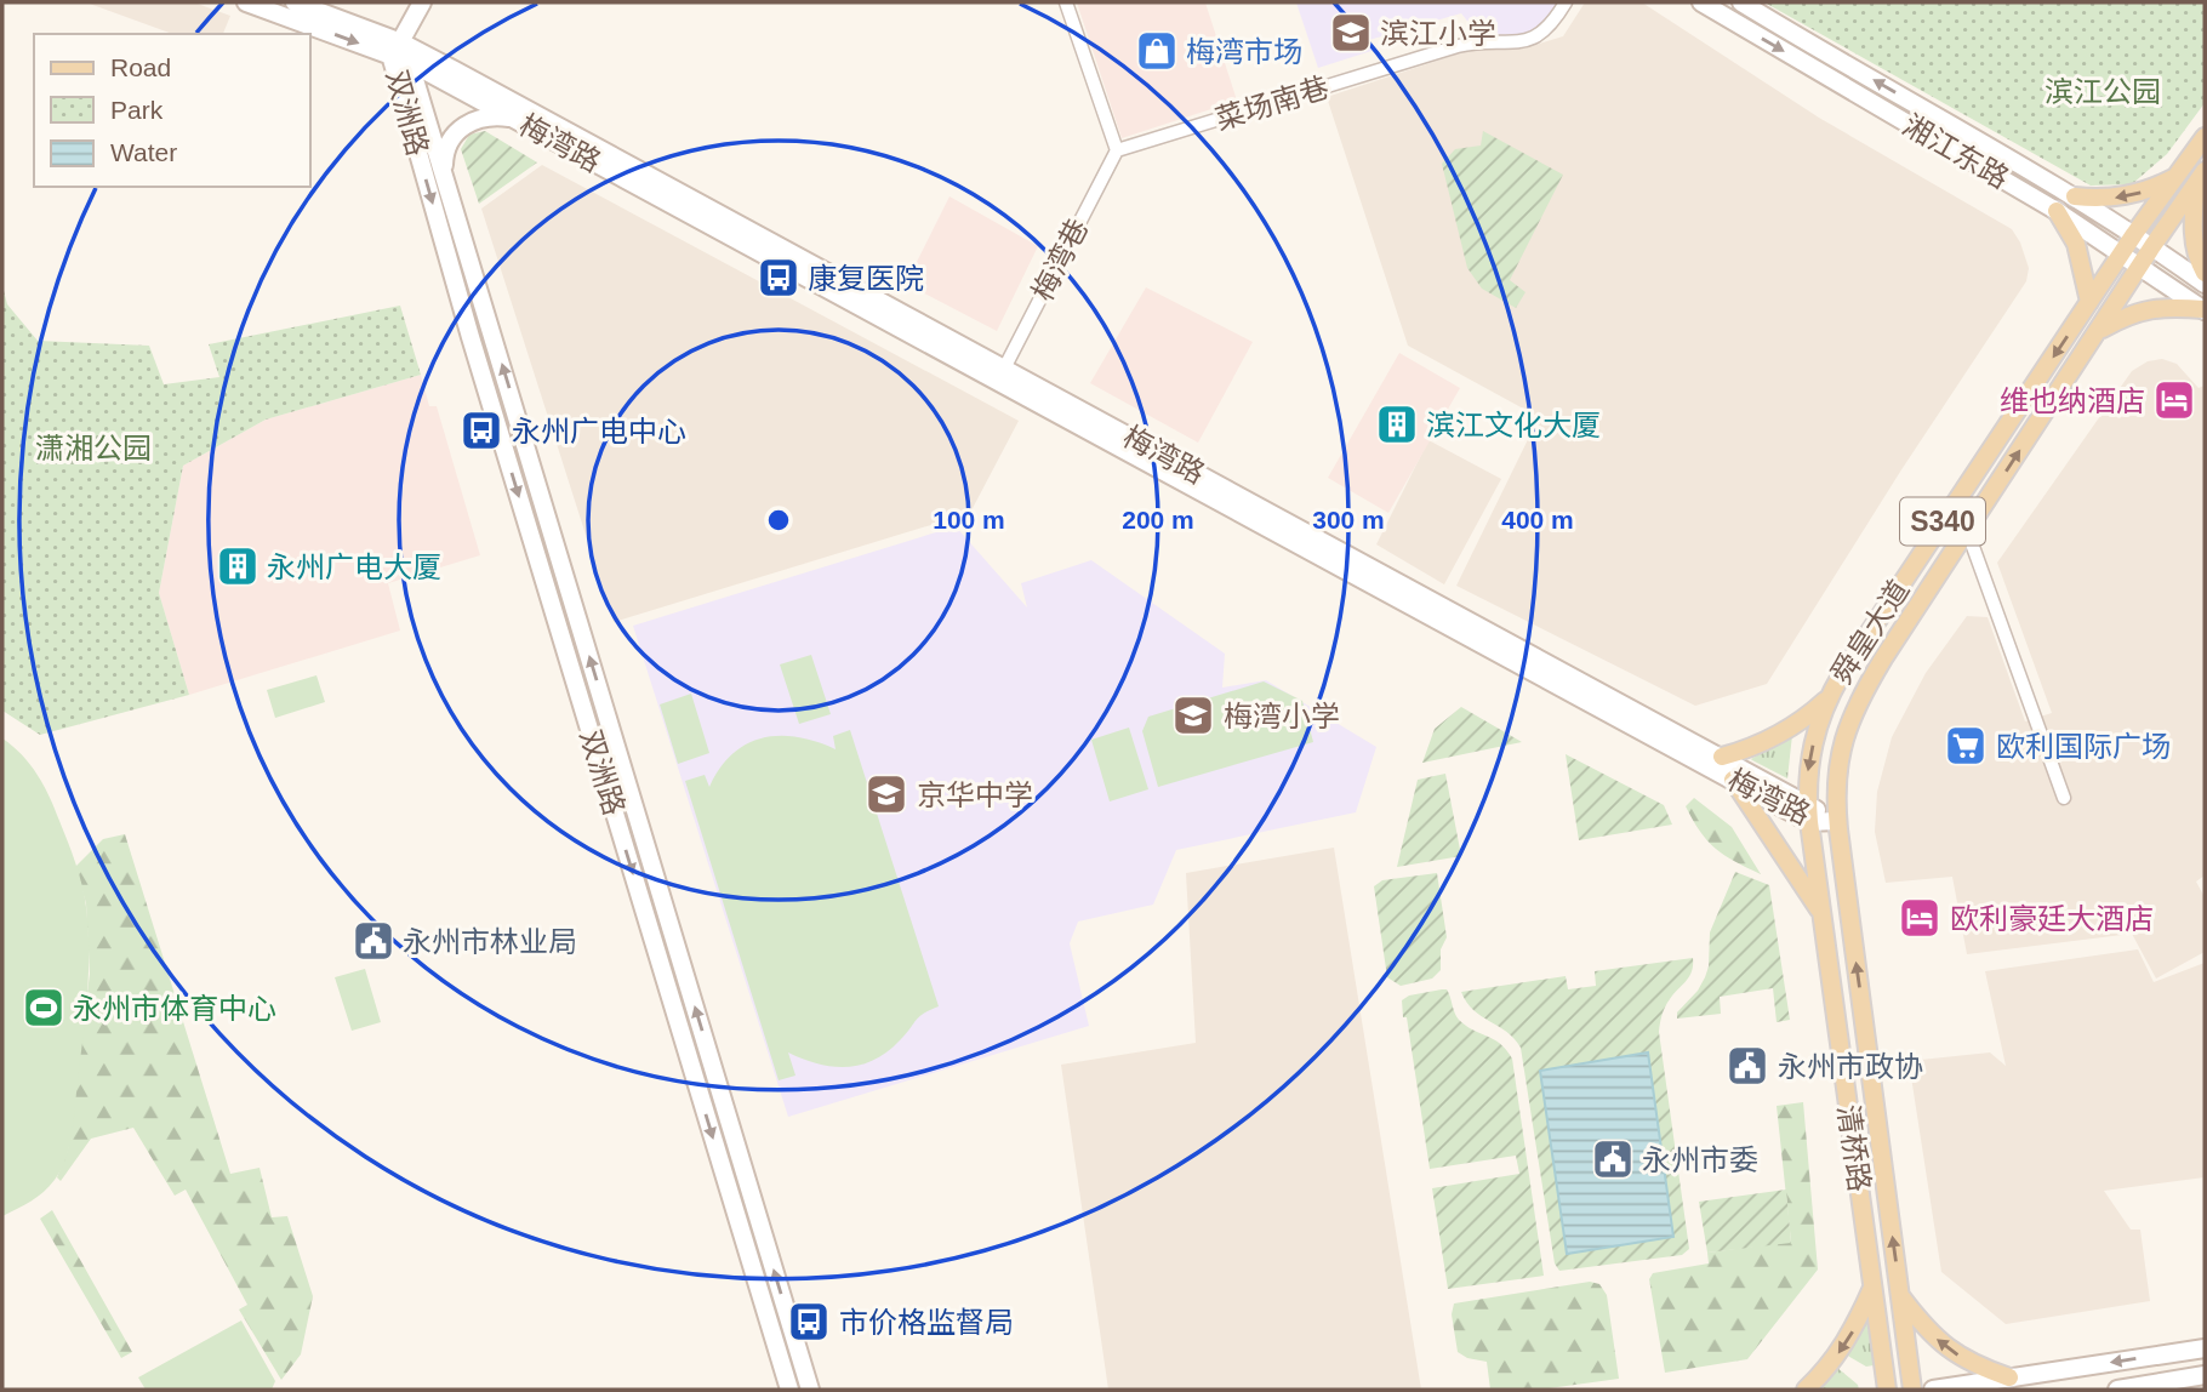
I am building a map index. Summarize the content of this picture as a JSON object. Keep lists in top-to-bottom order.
{
  "streets": {
    "main road": [
      "双洲路",
      "梅湾路",
      "湘江东路",
      "S340",
      "舜皇大道",
      "清桥路"
    ],
    "street": ["菜场南巷", "梅湾巷"]
  },
  "crossings": [
    ["菜场南巷", "梅湾巷"],
    ["双洲路", "梅湾路"],
    ["梅湾路", "梅湾巷"],
    ["梅湾路", "舜皇大道"],
    ["梅湾路", "清桥路"],
    ["湘江东路", "舜皇大道"],
    ["舜皇大道", "清桥路"]
  ],
  "parks": ["滨江公园", "潇湘公园"],
  "places": {
    "school or university": ["滨江小学", "梅湾小学", "京华中学"],
    "shop": ["梅湾市场"],
    "bus stop": ["康复医院", "永州广电中心", "市价格监督局"],
    "hotel": ["维也纳酒店", "欧利豪廷大酒店"],
    "building": ["滨江文化大厦", "永州广电大厦"],
    "supermarket": ["欧利国际广场"],
    "public building": ["永州市林业局", "永州市政协", "永州市委"],
    "sports": ["永州市体育中心"]
  },
  "legend": ["Road", "Park", "Water"],
  "rings": [
    "100 m",
    "200 m",
    "300 m",
    "400 m"
  ]
}
